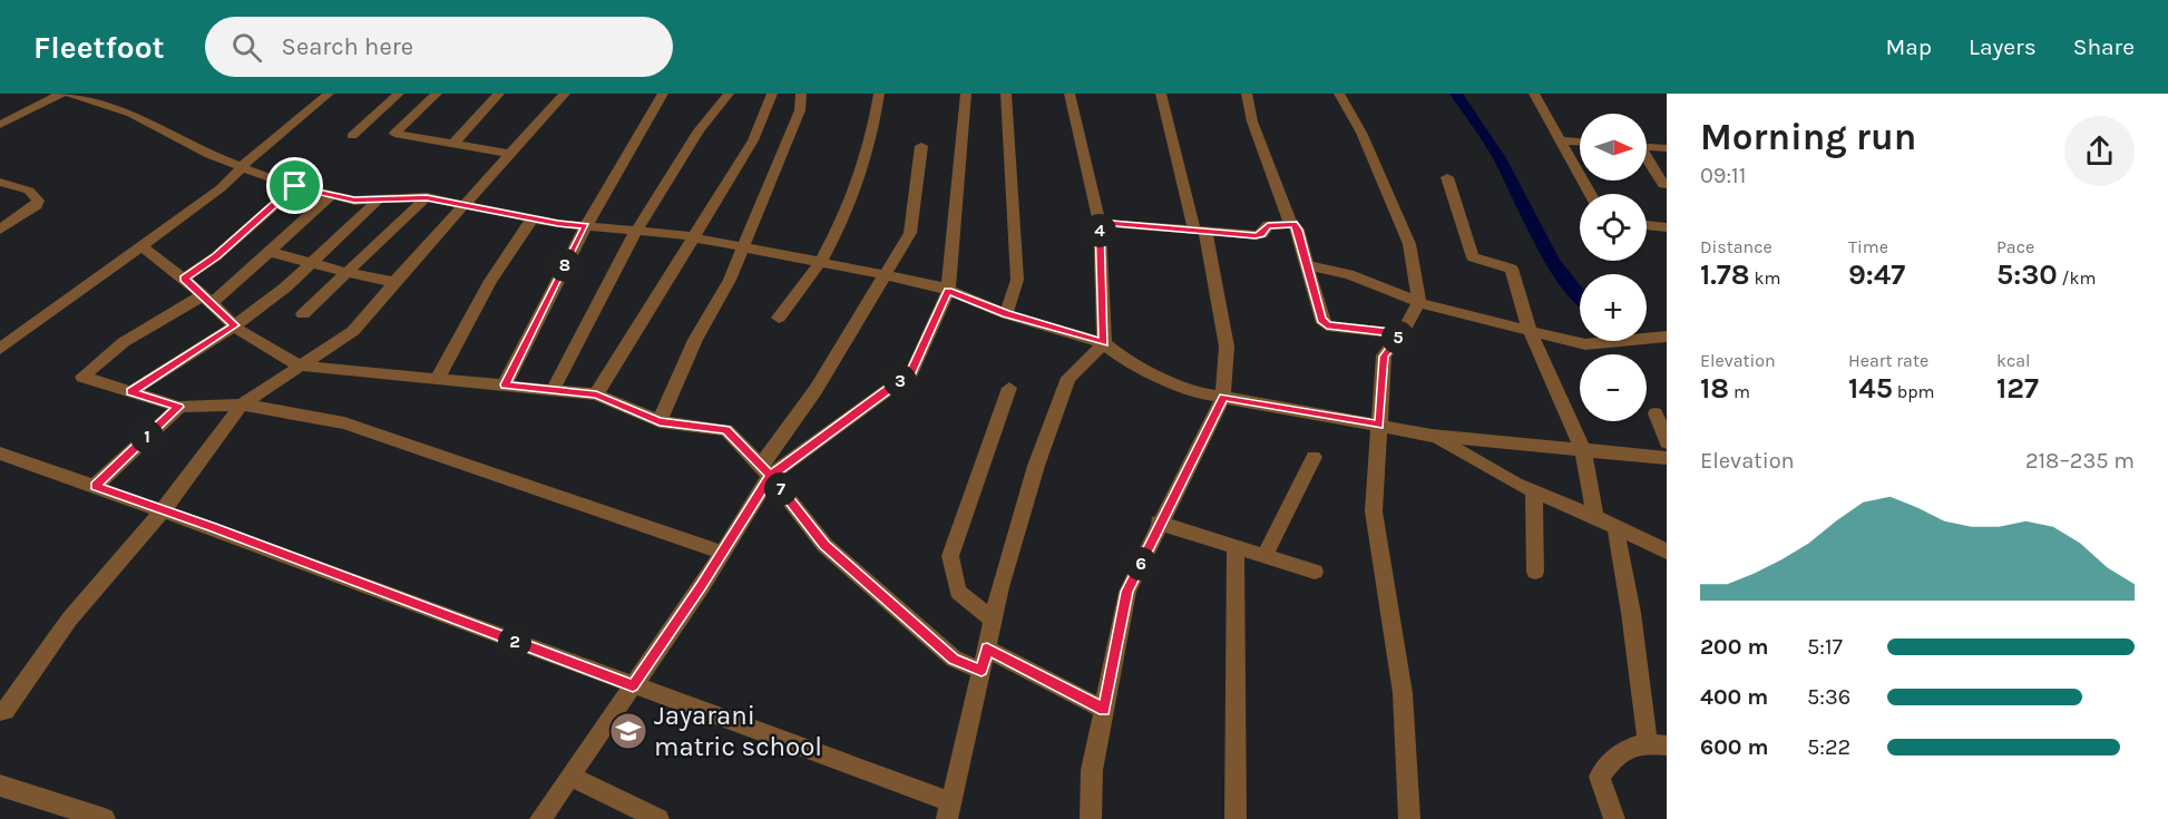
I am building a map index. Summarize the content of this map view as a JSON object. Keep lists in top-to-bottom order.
{
  "places": {
    "school or university": ["Jayarani matric school"]
  },
  "north": "right",
  "page": {
    "header": "Fleetfoot",
    "search": "Search here",
    "nav": ["Map", "Layers", "Share"],
    "heading": ["Morning run", "09:11"],
    "map_buttons": ["+", "−"],
    "stats": [
      ["Distance", "1.78 km"],
      ["Time", "9:47"],
      ["Pace", "5:30 /km"],
      ["Elevation", "18 m"],
      ["Heart rate", "145 bpm"],
      ["kcal", "127"]
    ],
    "pins": [
      "4",
      "8",
      "5",
      "3",
      "1",
      "7",
      "6",
      "2"
    ],
    "chart": ["Elevation", "218–235 m"],
    "list": [
      {
        "name": "200 m",
        "note": "5:17"
      },
      {
        "name": "400 m",
        "note": "5:36"
      },
      {
        "name": "600 m",
        "note": "5:22"
      }
    ]
  }
}
